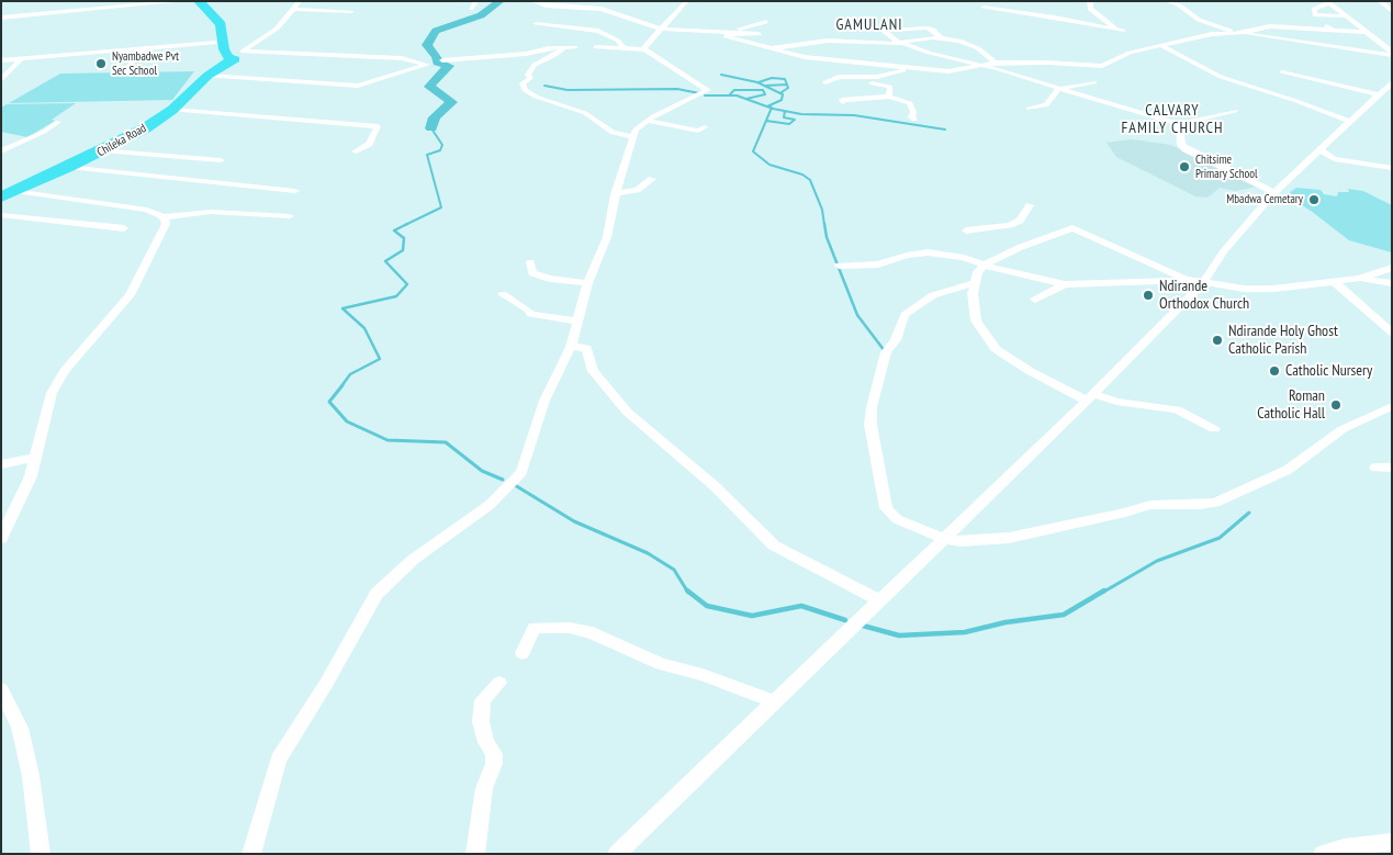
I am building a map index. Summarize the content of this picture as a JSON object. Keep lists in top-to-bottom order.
{
  "streets": {
    "highway": ["Chileka Road"]
  },
  "districts": ["GAMULANI", "CALVARY FAMILY CHURCH"],
  "places": [
    "Nyambadwe Pvt Sec School",
    "Chitsime Primary School",
    "Mbadwa Cemetary",
    "Ndirande Orthodox Church",
    "Ndirande Holy Ghost Catholic Parish",
    "Catholic Nursery",
    "Roman Catholic Hall"
  ]
}
